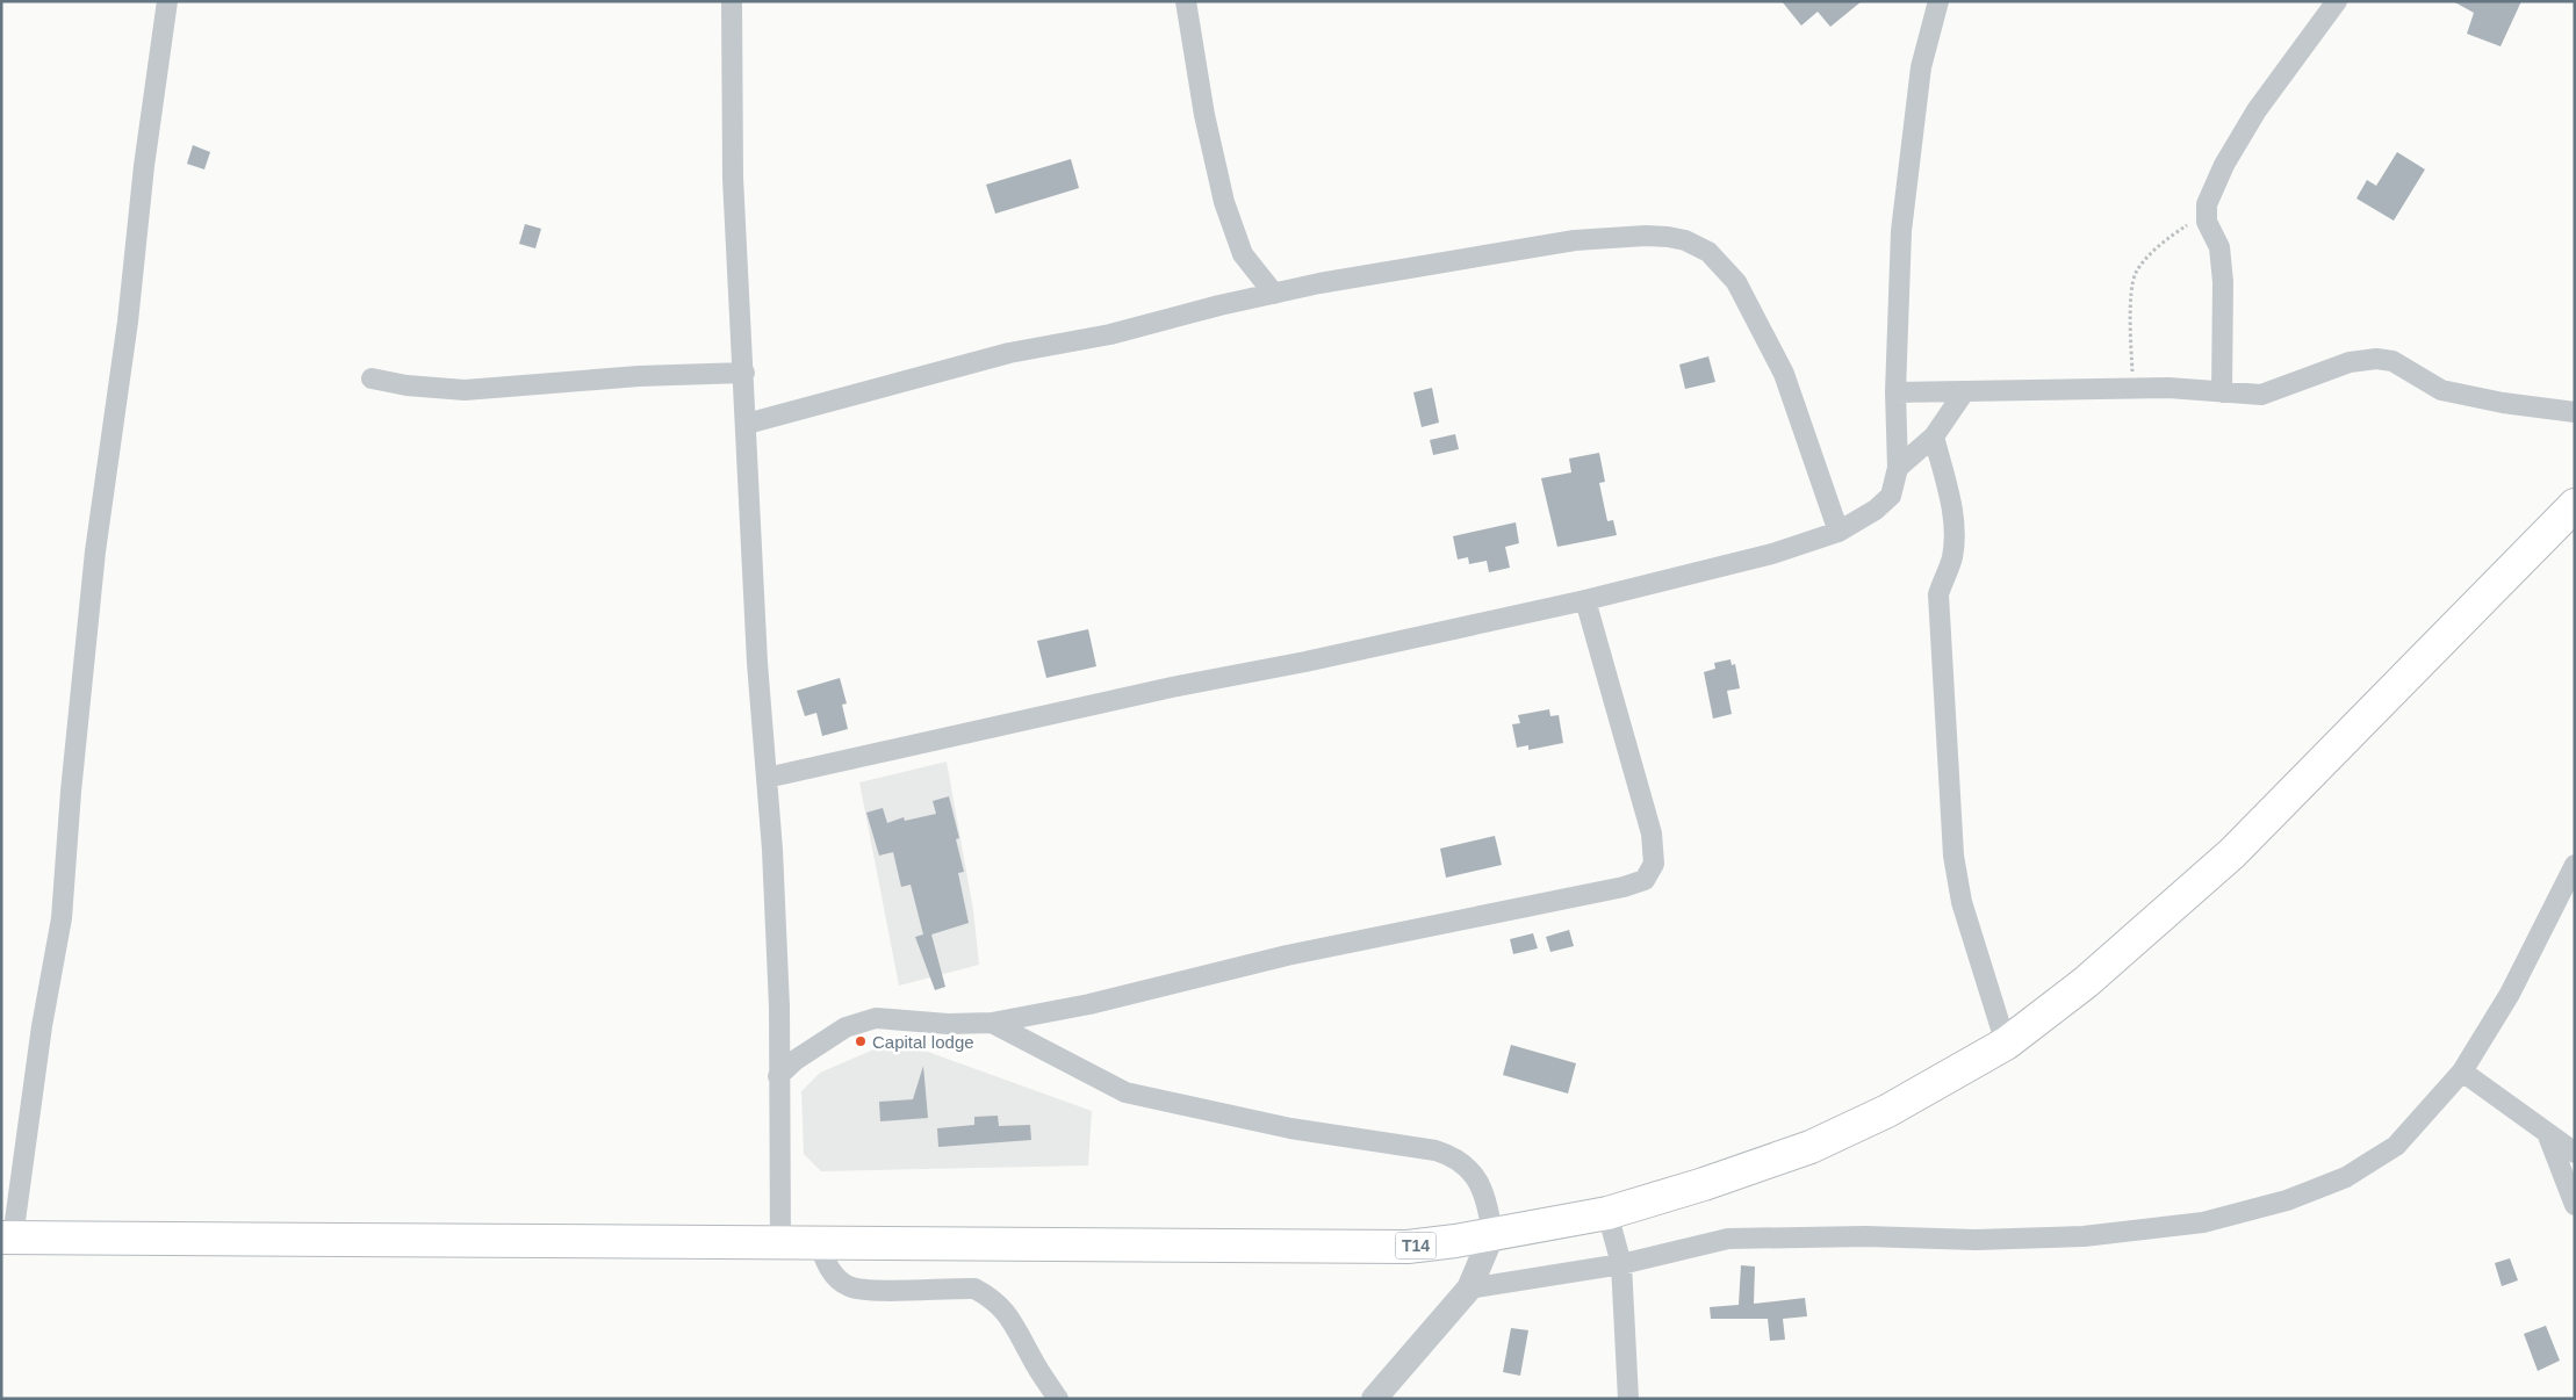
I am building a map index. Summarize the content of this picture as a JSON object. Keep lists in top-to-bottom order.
{
  "streets": {
    "highway": ["T14"]
  },
  "places": ["Capital lodge"]
}
